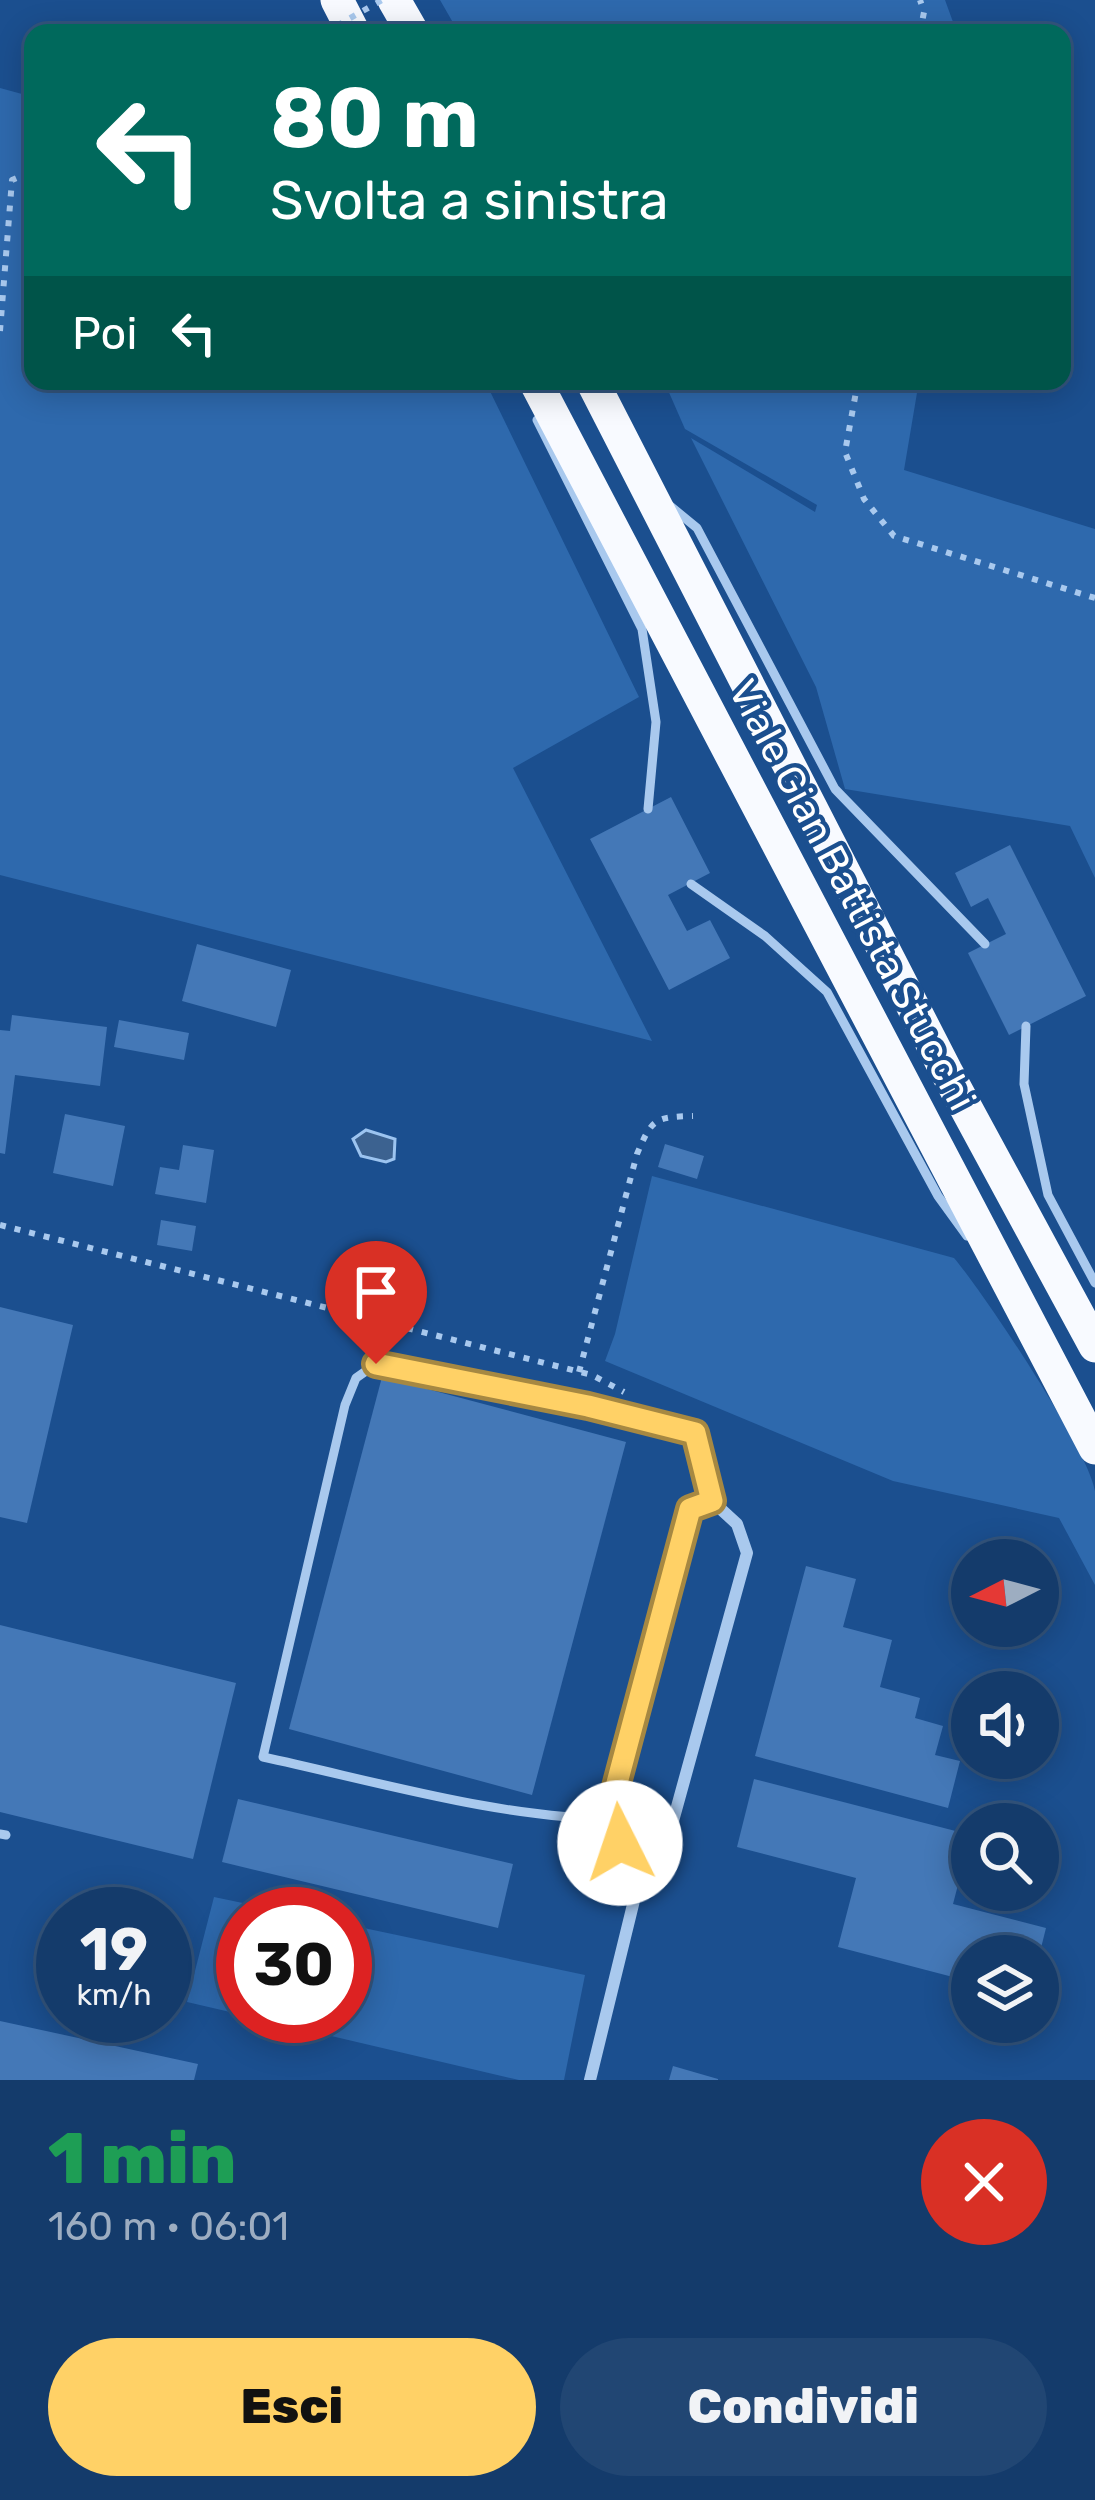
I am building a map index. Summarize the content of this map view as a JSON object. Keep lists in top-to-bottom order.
{
  "streets": {
    "highway": ["Viale Gian Battista Stucchi"]
  },
  "north": "left",
  "page": {
    "turn": ["80 m", "Svolta a sinistra"],
    "then": "Poi",
    "speed": "19 km/h",
    "limit": "30",
    "heading": ["1 min", "160 m · 06:01"],
    "buttons": ["Esci", "Condividi"]
  }
}
